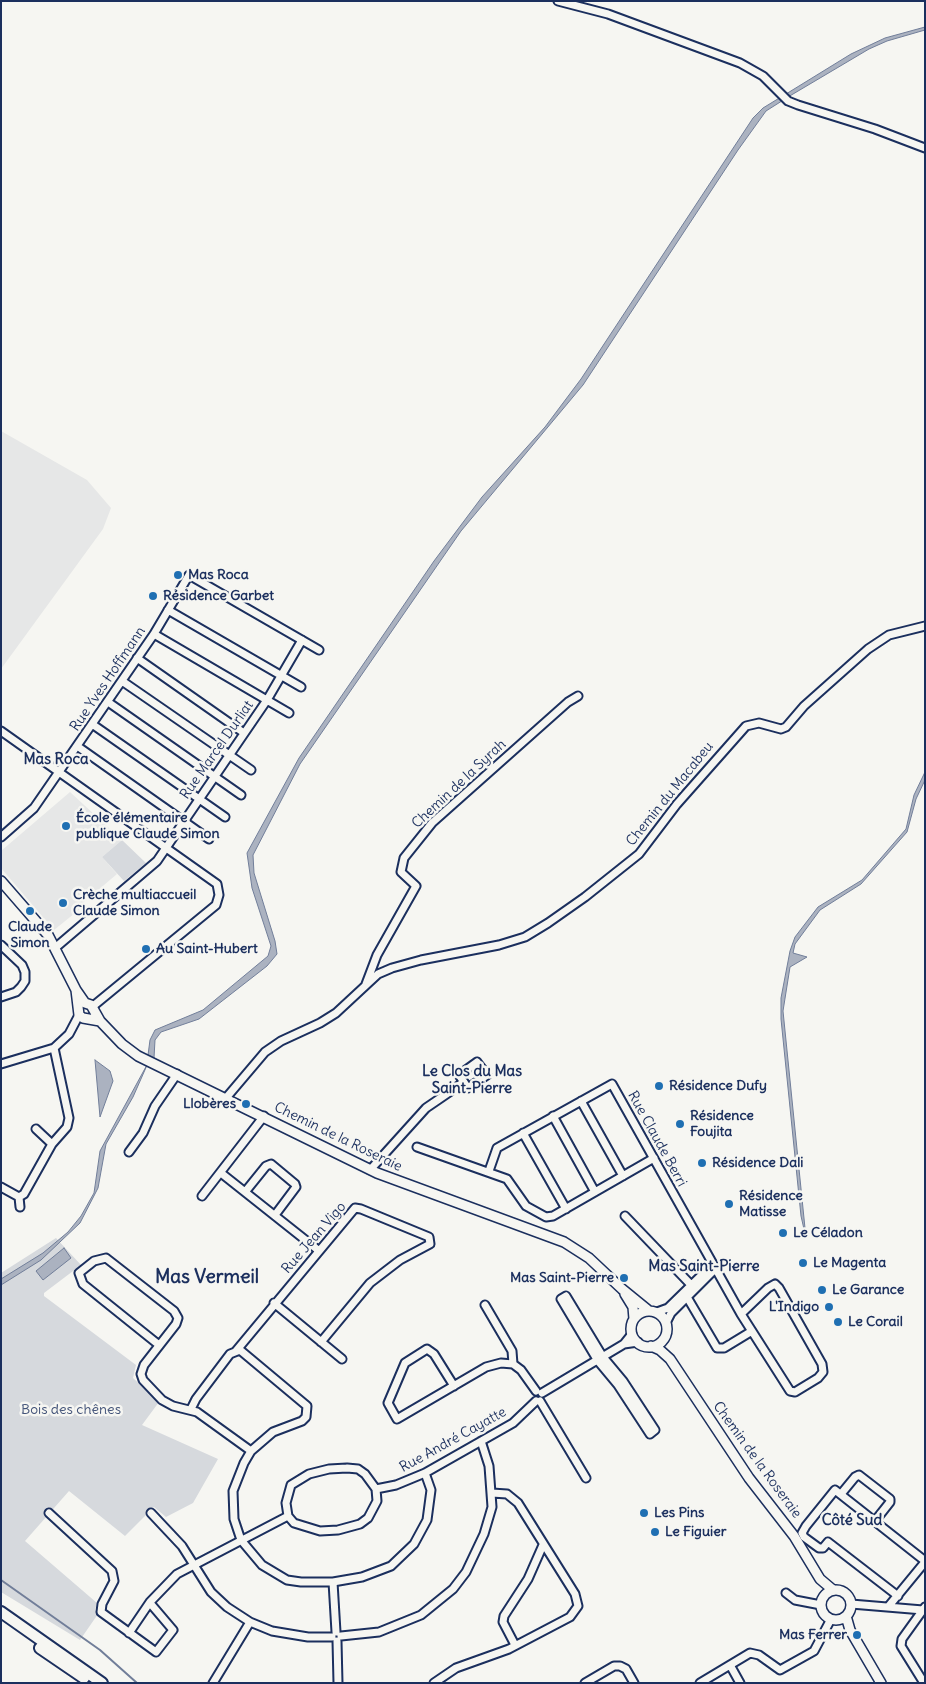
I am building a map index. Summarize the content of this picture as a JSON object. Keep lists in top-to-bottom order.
{
  "streets": {
    "street": [
      "Rue Yves Hoffmann",
      "Rue Marcel Durliat",
      "Chemin de la Syrah",
      "Chemin du Macabeu",
      "Chemin de la Roseraie",
      "Rue Claude Berri",
      "Rue Jean Vigo",
      "Rue André Cayatte"
    ]
  },
  "crossings": [
    ["Rue Yves Hoffmann", "Rue Marcel Durliat"],
    ["Rue Marcel Durliat", "Chemin de la Roseraie"],
    ["Chemin de la Syrah", "Chemin du Macabeu"],
    ["Chemin du Macabeu", "Chemin de la Roseraie"]
  ],
  "districts": [
    "Mas Roca",
    "Le Clos du Mas Saint-Pierre",
    "Mas Saint-Pierre",
    "Mas Vermeil",
    "Côté Sud"
  ],
  "parks": ["Bois des chênes"],
  "places": [
    "Mas Roca",
    "Résidence Garbet",
    "École élémentaire publique Claude Simon",
    "Crèche multiaccueil Claude Simon",
    "Claude Simon",
    "Au Saint-Hubert",
    "Résidence Dufy",
    "Llobères",
    "Résidence Foujita",
    "Résidence Dali",
    "Résidence Matisse",
    "Le Céladon",
    "Le Magenta",
    "Mas Saint-Pierre",
    "Le Garance",
    "L'Indigo",
    "Le Corail",
    "Les Pins",
    "Le Figuier",
    "Mas Ferrer"
  ]
}
